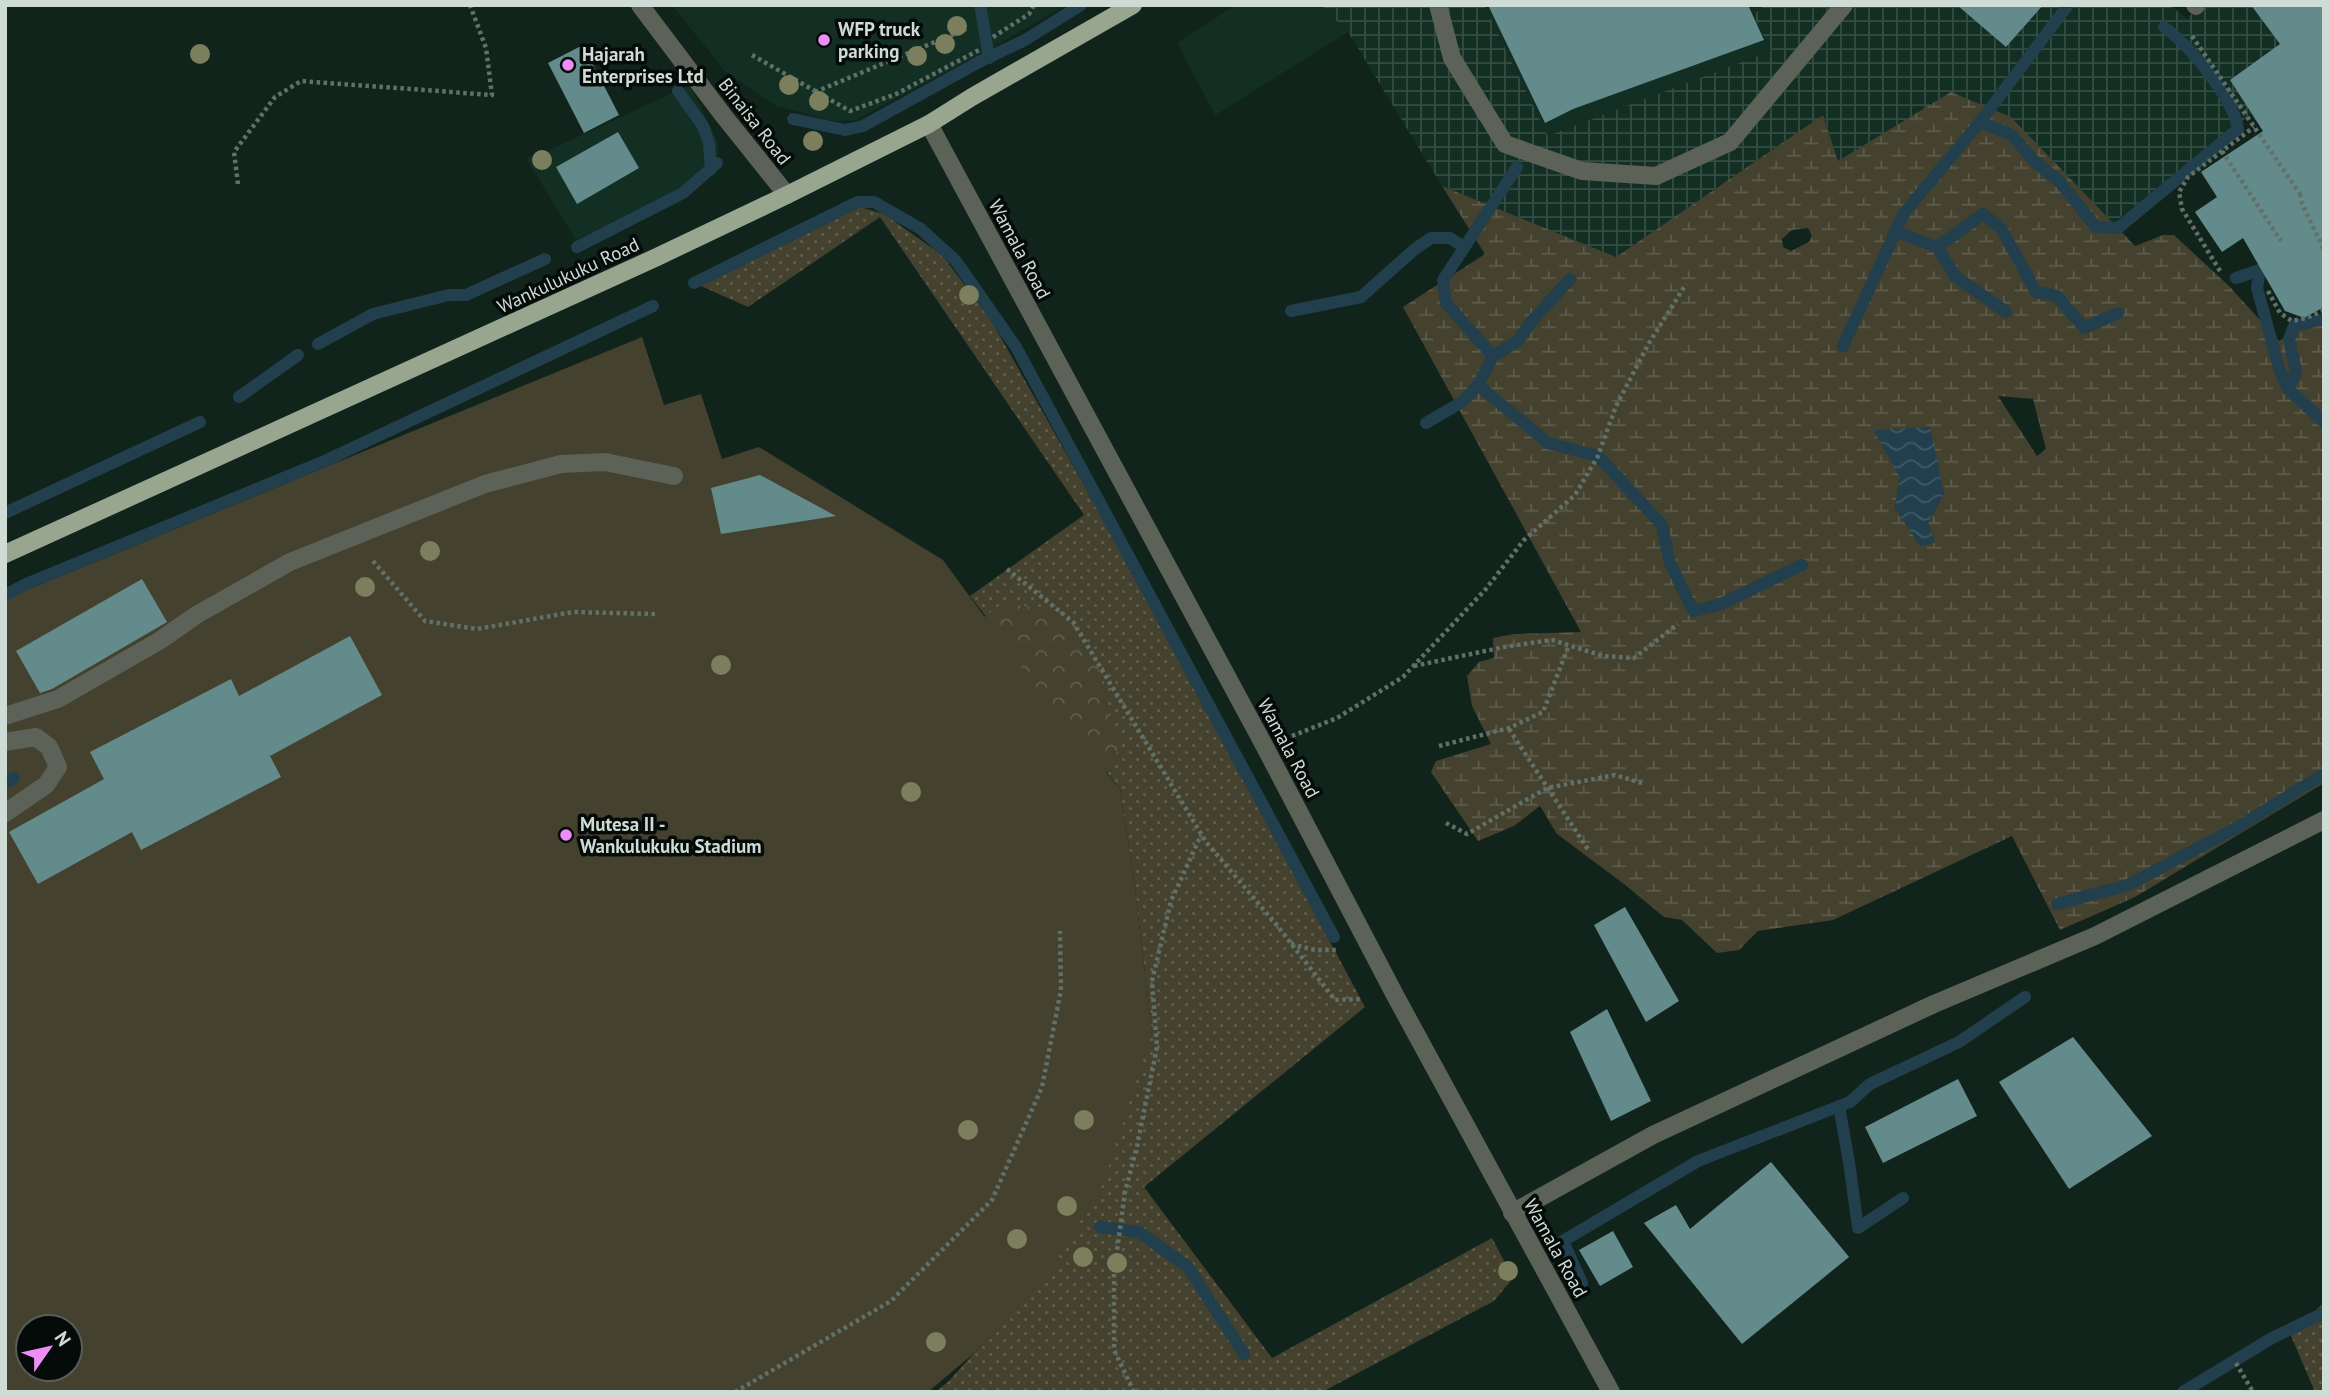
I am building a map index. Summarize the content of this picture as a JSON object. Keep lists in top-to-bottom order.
{
  "streets": {
    "main road": ["Wankulukuku Road"],
    "street": ["Binaisa Road", "Wamala Road"]
  },
  "crossings": [
    ["Binaisa Road", "Wankulukuku Road"],
    ["Wamala Road", "Wankulukuku Road"]
  ],
  "places": ["WFP truck parking", "Hajarah Enterprises Ltd", "Mutesa II - Wankulukuku Stadium"],
  "north": "top right"
}
